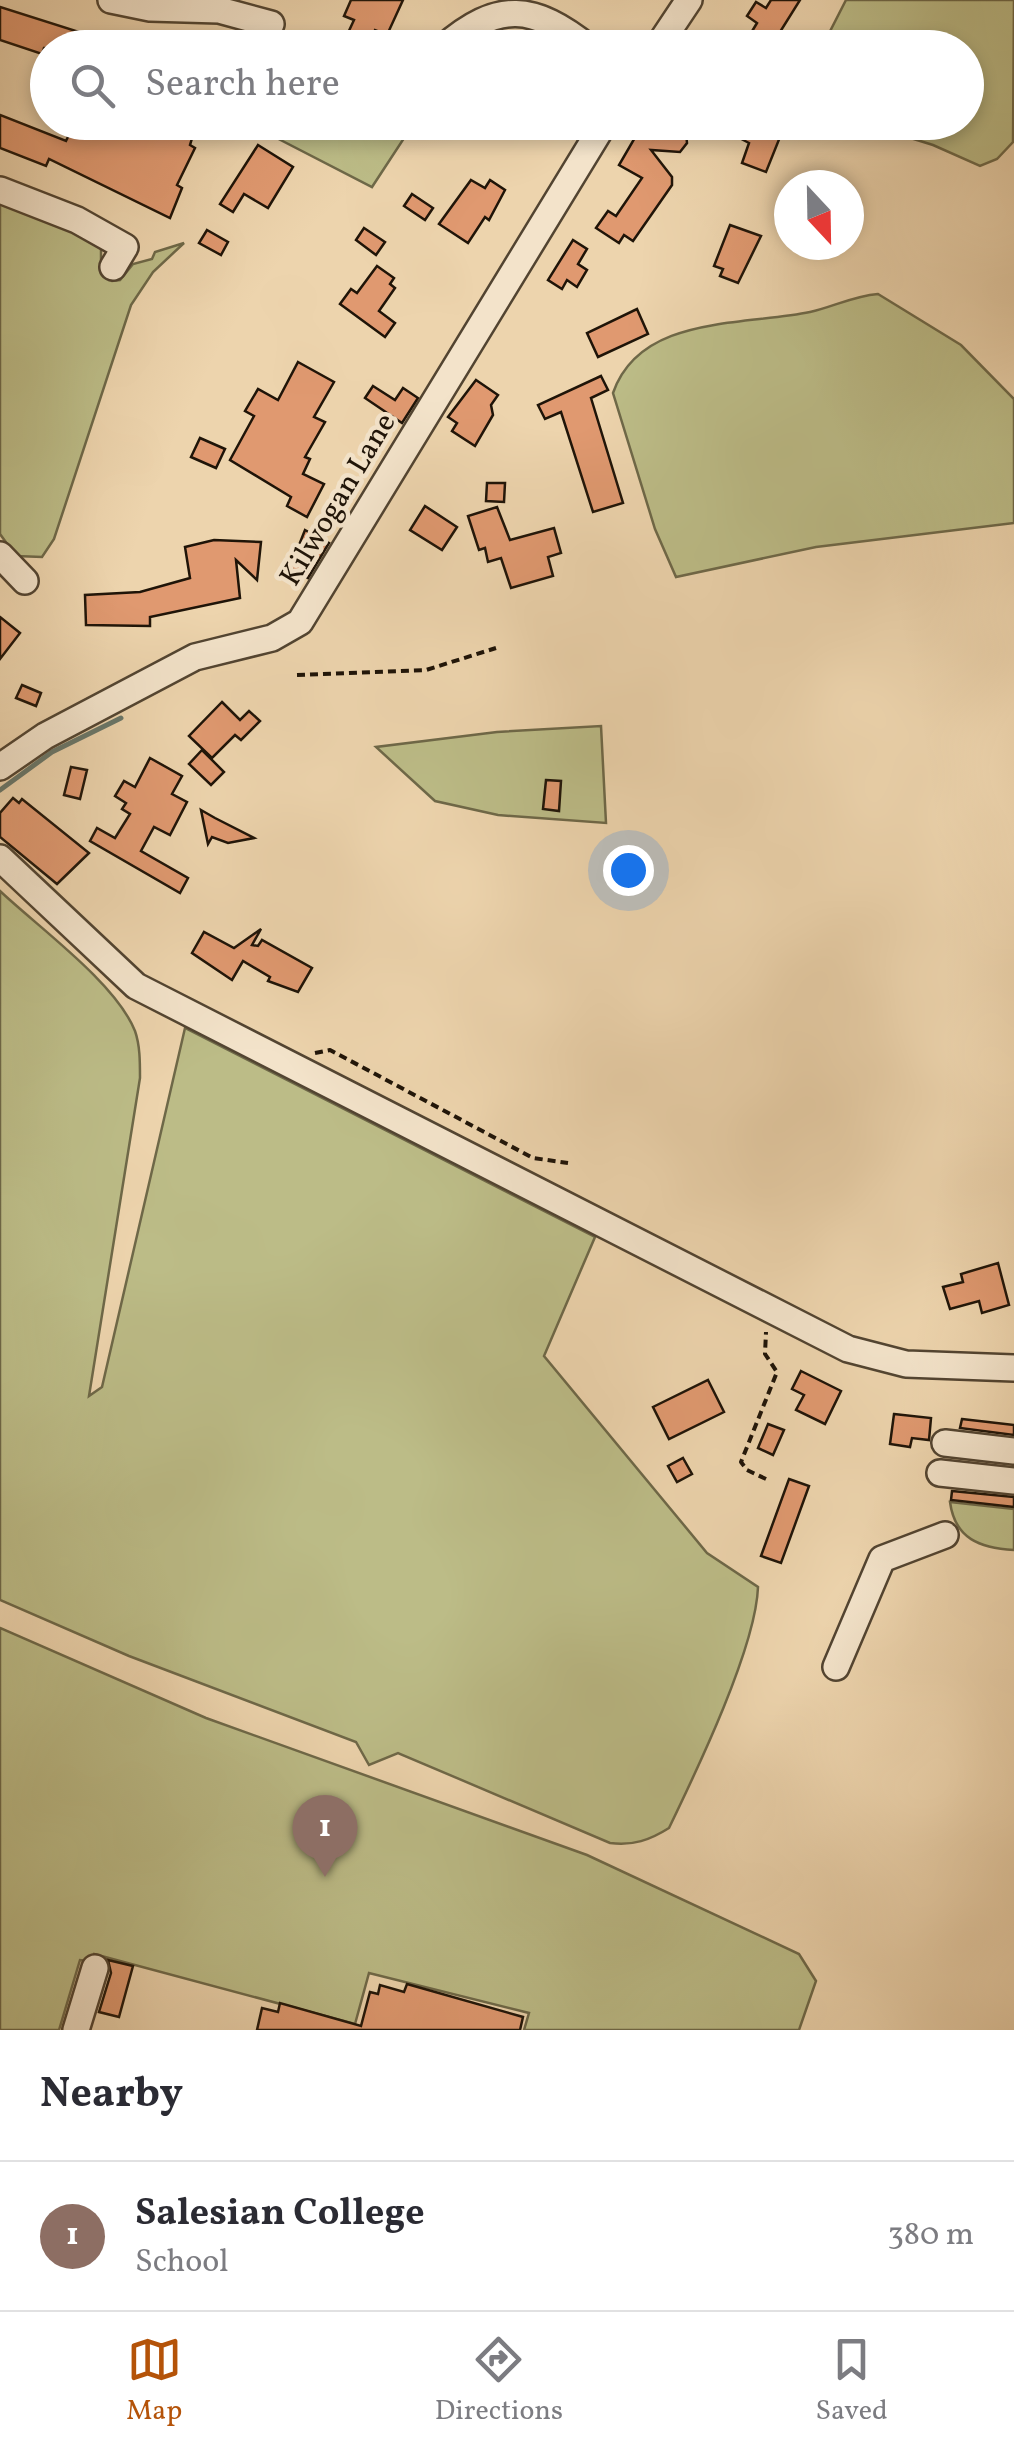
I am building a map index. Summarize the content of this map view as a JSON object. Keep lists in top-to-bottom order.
{
  "streets": {
    "street": ["Kilwogan Lane"]
  },
  "north": "bottom",
  "page": {
    "search": "Search here",
    "pins": "1",
    "heading": "Nearby",
    "list": [
      {
        "mark": "1",
        "name": "Salesian College",
        "note": "School",
        "value": "380 m"
      }
    ],
    "nav": ["Map", "Directions", "Saved"]
  }
}
